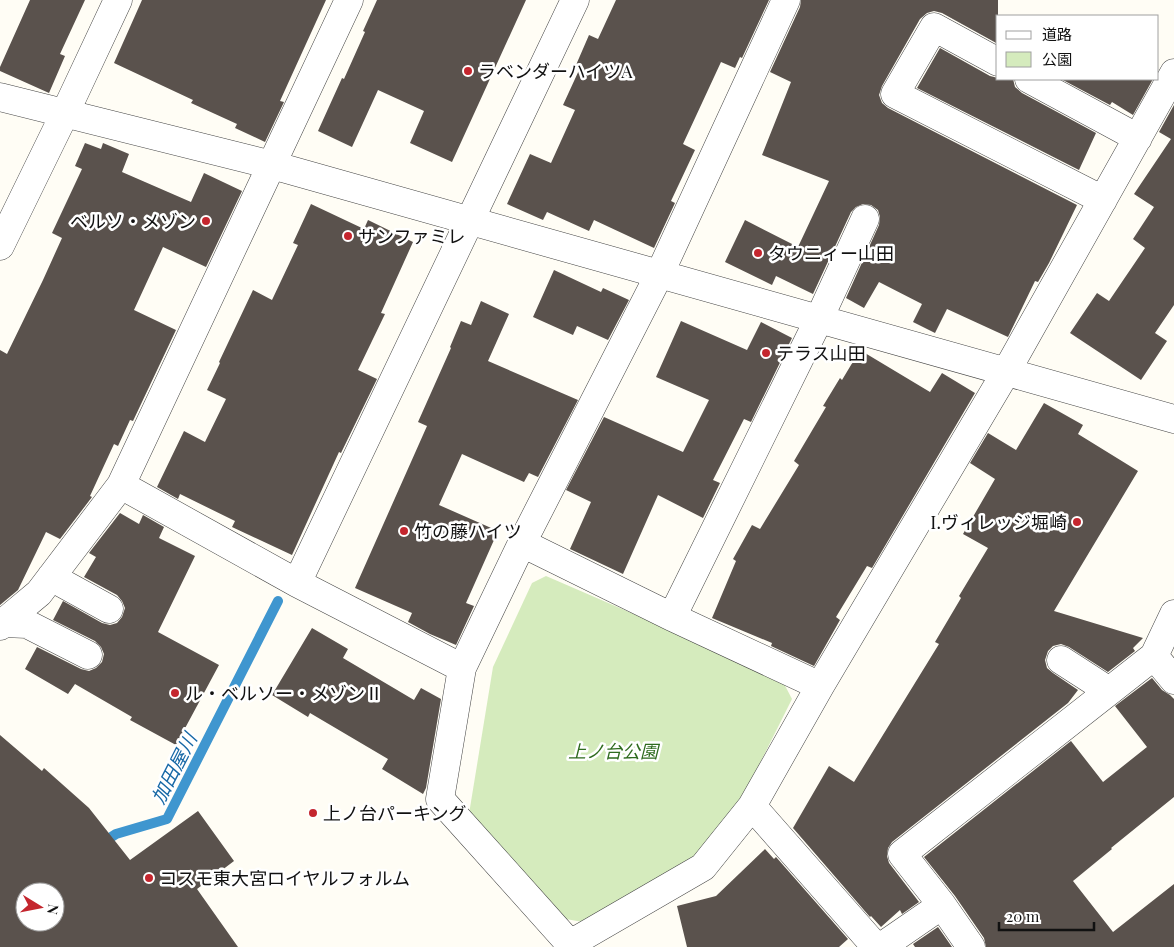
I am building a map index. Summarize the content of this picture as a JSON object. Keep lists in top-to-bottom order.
{
  "water": ["加田屋川"],
  "parks": ["上ノ台公園"],
  "places": [
    "ラベンダーハイツA",
    "ベルソ・メゾン",
    "サンファミレ",
    "タウニィー山田",
    "テラス山田",
    "I.ヴィレッジ堀崎",
    "竹の藤ハイツ",
    "ル・ベルソー・メゾンⅡ",
    "上ノ台パーキング",
    "コスモ東大宮ロイヤルフォルム"
  ],
  "legend": ["道路", "公園"],
  "scale_bar": "20 m",
  "north": "right"
}
